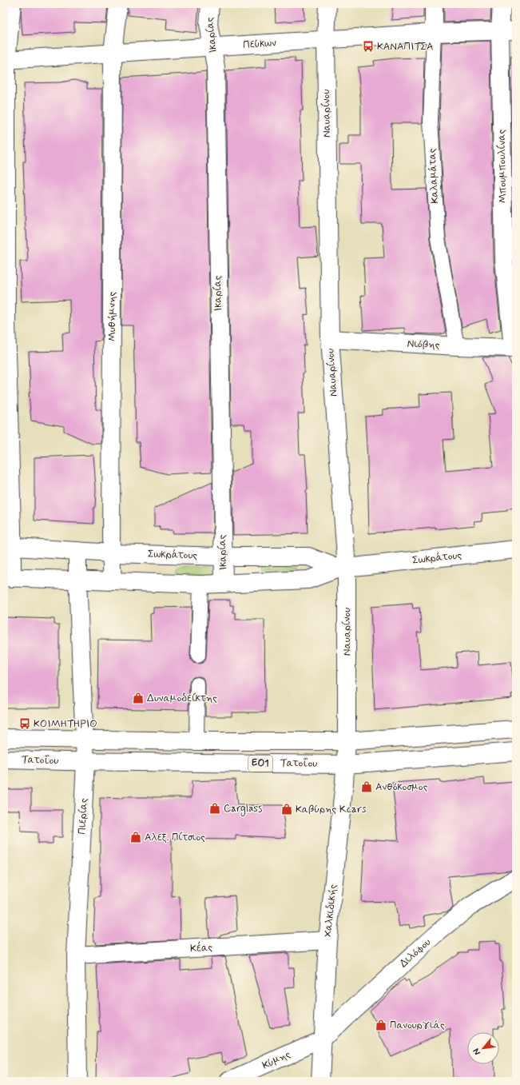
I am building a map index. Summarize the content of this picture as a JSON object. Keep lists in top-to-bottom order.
{
  "streets": {
    "street": [
      "Ικαρίας",
      "Πεύκων",
      "Ναυαρίνου",
      "Μπουμπουλίνας",
      "Καλαμάτας",
      "Μυθήμνης",
      "Νιόβης",
      "Σωκράτους",
      "Τατοΐου",
      "ΕΟ1",
      "Πιερίας",
      "Χαλκιδικής",
      "Κέας",
      "Διλόφου",
      "Κύμης"
    ]
  },
  "crossings": [
    ["Ικαρίας", "Πεύκων"],
    ["Ικαρίας", "Σωκράτους"],
    ["Πεύκων", "Ναυαρίνου"],
    ["Πεύκων", "Μπουμπουλίνας"],
    ["Πεύκων", "Καλαμάτας"],
    ["Πεύκων", "Μυθήμνης"],
    ["Ναυαρίνου", "Νιόβης"],
    ["Ναυαρίνου", "Σωκράτους"],
    ["Ναυαρίνου", "Τατοΐου"],
    ["Ναυαρίνου", "Χαλκιδικής"],
    ["Μπουμπουλίνας", "Νιόβης"],
    ["Καλαμάτας", "Νιόβης"],
    ["Μυθήμνης", "Σωκράτους"],
    ["Σωκράτους", "Πιερίας"],
    ["Τατοΐου", "Πιερίας"],
    ["Τατοΐου", "Χαλκιδικής"],
    ["Πιερίας", "Κέας"],
    ["Χαλκιδικής", "Κέας"],
    ["Χαλκιδικής", "Διλόφου"],
    ["Χαλκιδικής", "Κύμης"],
    ["Διλόφου", "Κύμης"]
  ],
  "places": {
    "bus stop": ["ΚΑΝΑΠΙΤΣΑ", "ΚΟΙΜΗΤΗΡΙΟ"],
    "shop": [
      "Δυναμοδείκτης",
      "Ανθόκοσμος",
      "Carglass",
      "Καβύρης Kcars",
      "Αλεξ. Πίτσιος",
      "Πανουργιάς"
    ]
  },
  "north": "bottom left"
}
